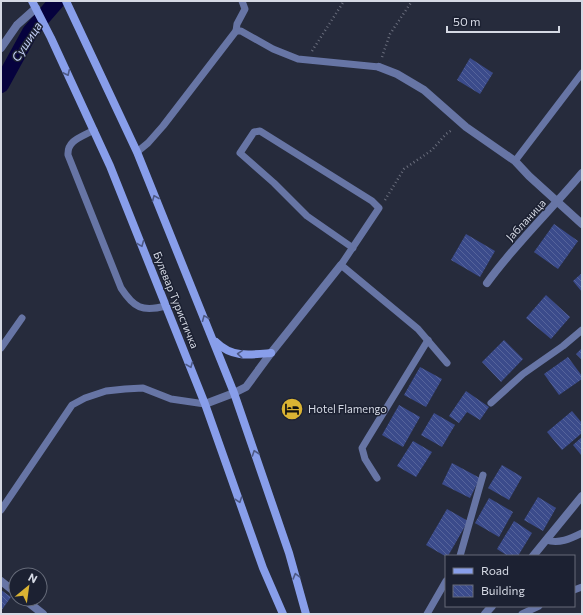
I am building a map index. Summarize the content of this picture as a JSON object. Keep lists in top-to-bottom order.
{
  "streets": {
    "main road": ["Булевар Туристичка"],
    "street": ["Јабланица"]
  },
  "water": ["Сушица"],
  "places": {
    "hotel": ["Hotel Flamengo"]
  },
  "legend": ["Road", "Building"],
  "scale_bar": "50 m",
  "north": "top right"
}
